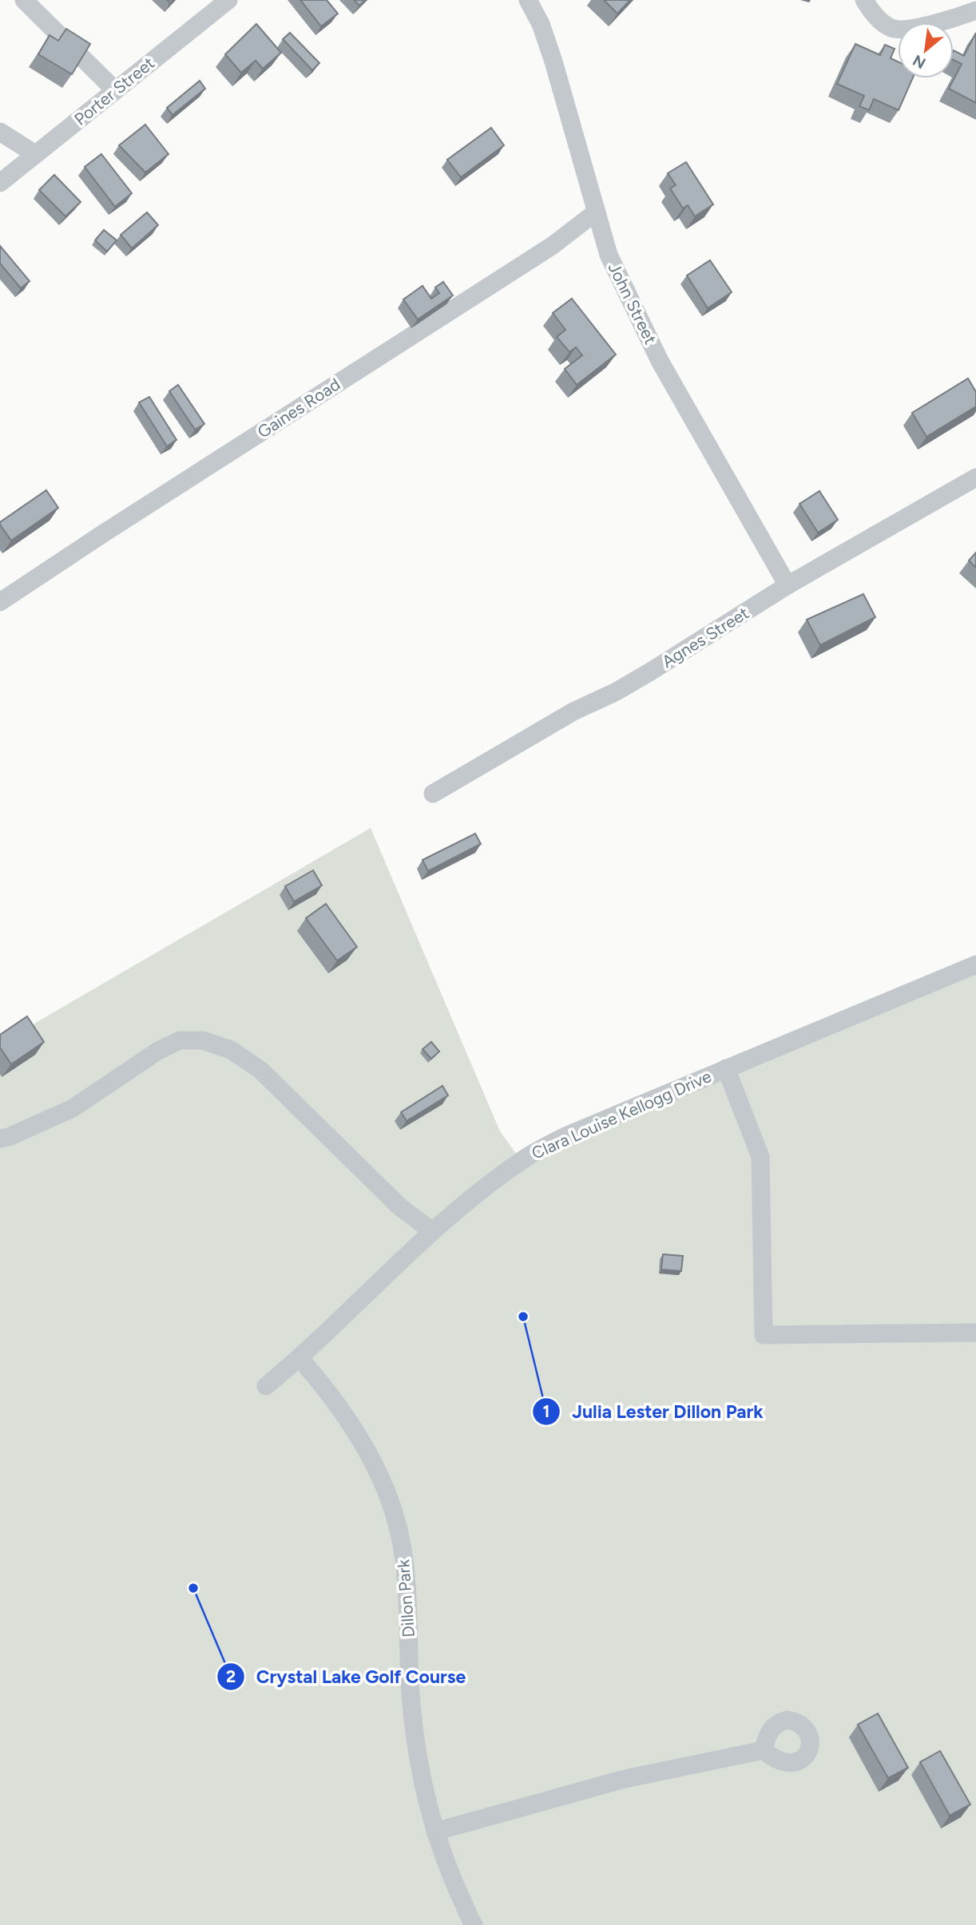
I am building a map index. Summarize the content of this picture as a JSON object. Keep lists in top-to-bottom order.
{
  "streets": {
    "street": [
      "Porter Street",
      "John Street",
      "Gaines Road",
      "Agnes Street",
      "Clara Louise Kellogg Drive",
      "Dillon Park"
    ]
  },
  "crossings": [
    ["John Street", "Gaines Road"],
    ["John Street", "Agnes Street"],
    ["Clara Louise Kellogg Drive", "Dillon Park"]
  ],
  "places": ["Julia Lester Dillon Park", "Crystal Lake Golf Course"],
  "north": "bottom left"
}
